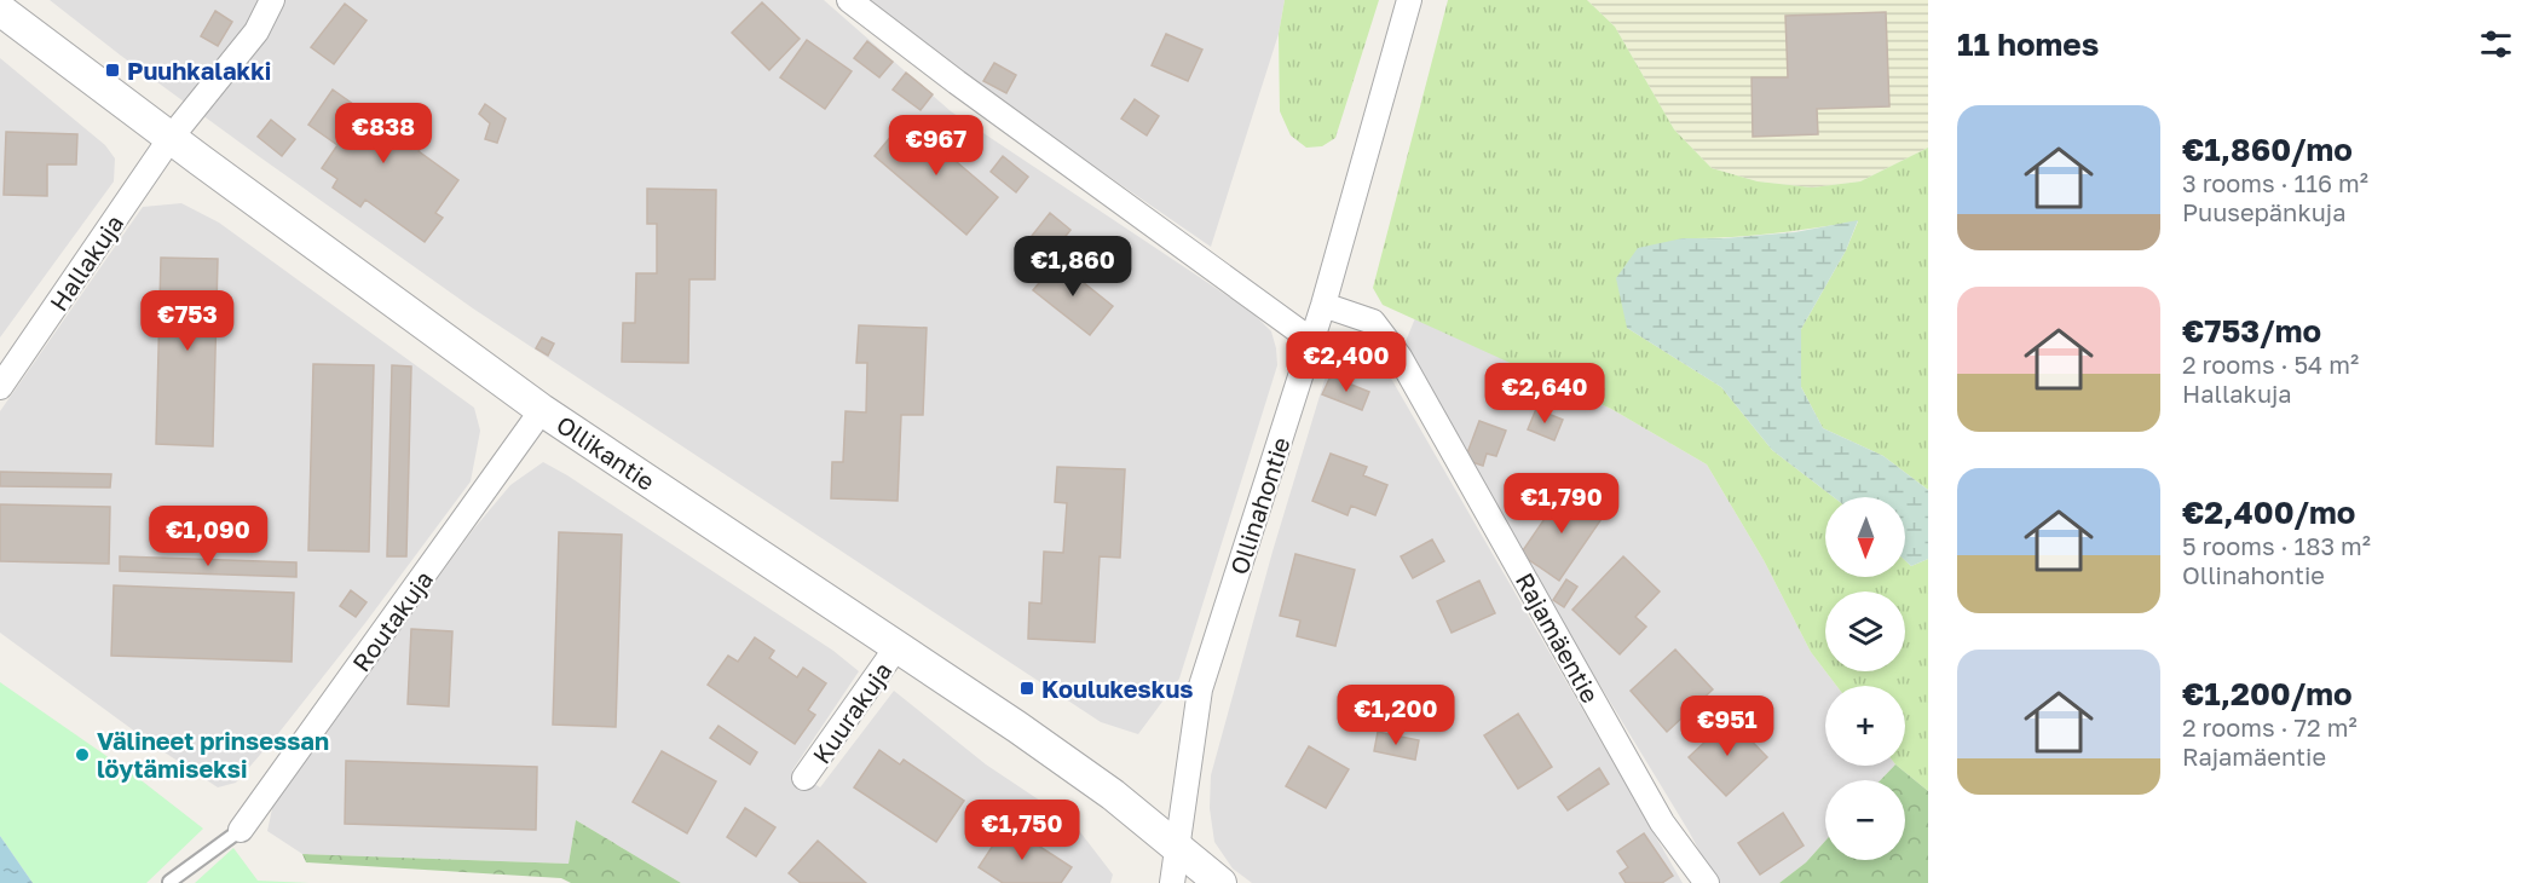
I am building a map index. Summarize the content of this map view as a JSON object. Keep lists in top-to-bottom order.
{
  "streets": {
    "street": [
      "Hallakuja",
      "Ollikantie",
      "Ollinahontie",
      "Routakuja",
      "Rajamäentie",
      "Kuurakuja"
    ]
  },
  "crossings": [
    ["Hallakuja", "Ollikantie"],
    ["Ollikantie", "Ollinahontie"],
    ["Ollikantie", "Routakuja"],
    ["Ollikantie", "Kuurakuja"],
    ["Ollinahontie", "Rajamäentie"]
  ],
  "places": {
    "transit": ["Puuhkalakki", "Koulukeskus"],
    "other": ["Välineet prinsessan löytämiseksi"]
  },
  "north": "bottom",
  "page": {
    "heading": "11 homes",
    "list": [
      {
        "name": "€1,860/mo",
        "note": "3 rooms · 116 m² · Puusepänkuja"
      },
      {
        "name": "€753/mo",
        "note": "2 rooms · 54 m² · Hallakuja"
      },
      {
        "name": "€2,400/mo",
        "note": "5 rooms · 183 m² · Ollinahontie"
      },
      {
        "name": "€1,200/mo",
        "note": "2 rooms · 72 m² · Rajamäentie"
      }
    ],
    "price": [
      "€838",
      "€967",
      "€1,860",
      "€753",
      "€2,400",
      "€2,640",
      "€1,790",
      "€1,090",
      "€1,200",
      "€951",
      "€1,750"
    ],
    "map_buttons": ["+", "−"]
  }
}
